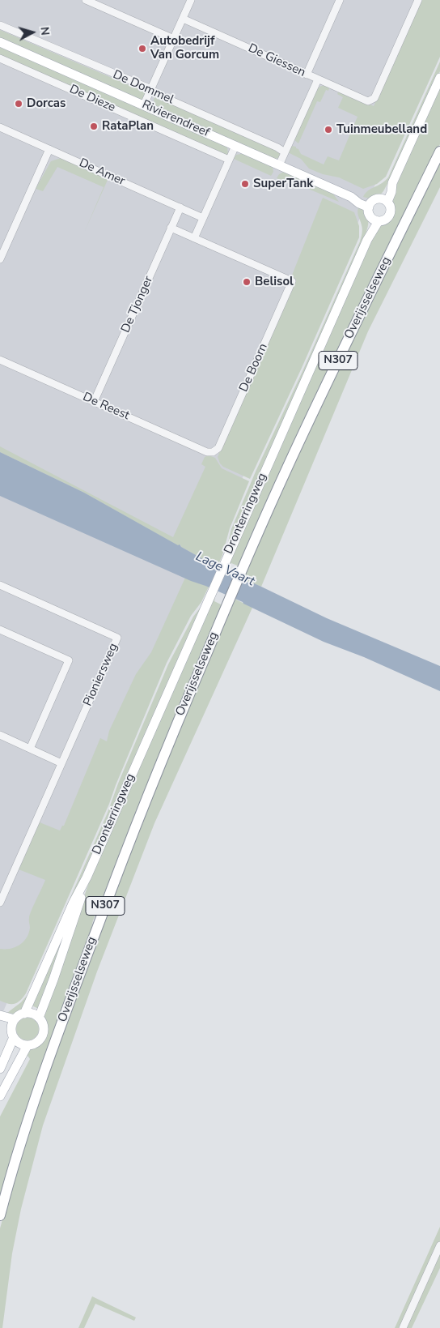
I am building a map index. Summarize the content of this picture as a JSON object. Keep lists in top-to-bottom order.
{
  "streets": {
    "highway": ["Overijsselseweg", "N307"],
    "main road": ["Rivierendreef", "Dronterringweg"],
    "street": [
      "De Giessen",
      "De Dommel",
      "De Dieze",
      "De Amer",
      "De Tjonger",
      "De Boorn",
      "De Reest",
      "Pioniersweg"
    ]
  },
  "crossings": [
    ["Rivierendreef", "Dronterringweg"],
    ["De Amer", "De Tjonger"],
    ["De Tjonger", "De Reest"],
    ["De Boorn", "De Reest"]
  ],
  "water": ["Lage Vaart"],
  "places": [
    "Autobedrijf Van Gorcum",
    "Dorcas",
    "RataPlan",
    "Tuinmeubelland",
    "SuperTank",
    "Belisol"
  ],
  "north": "right"
}
